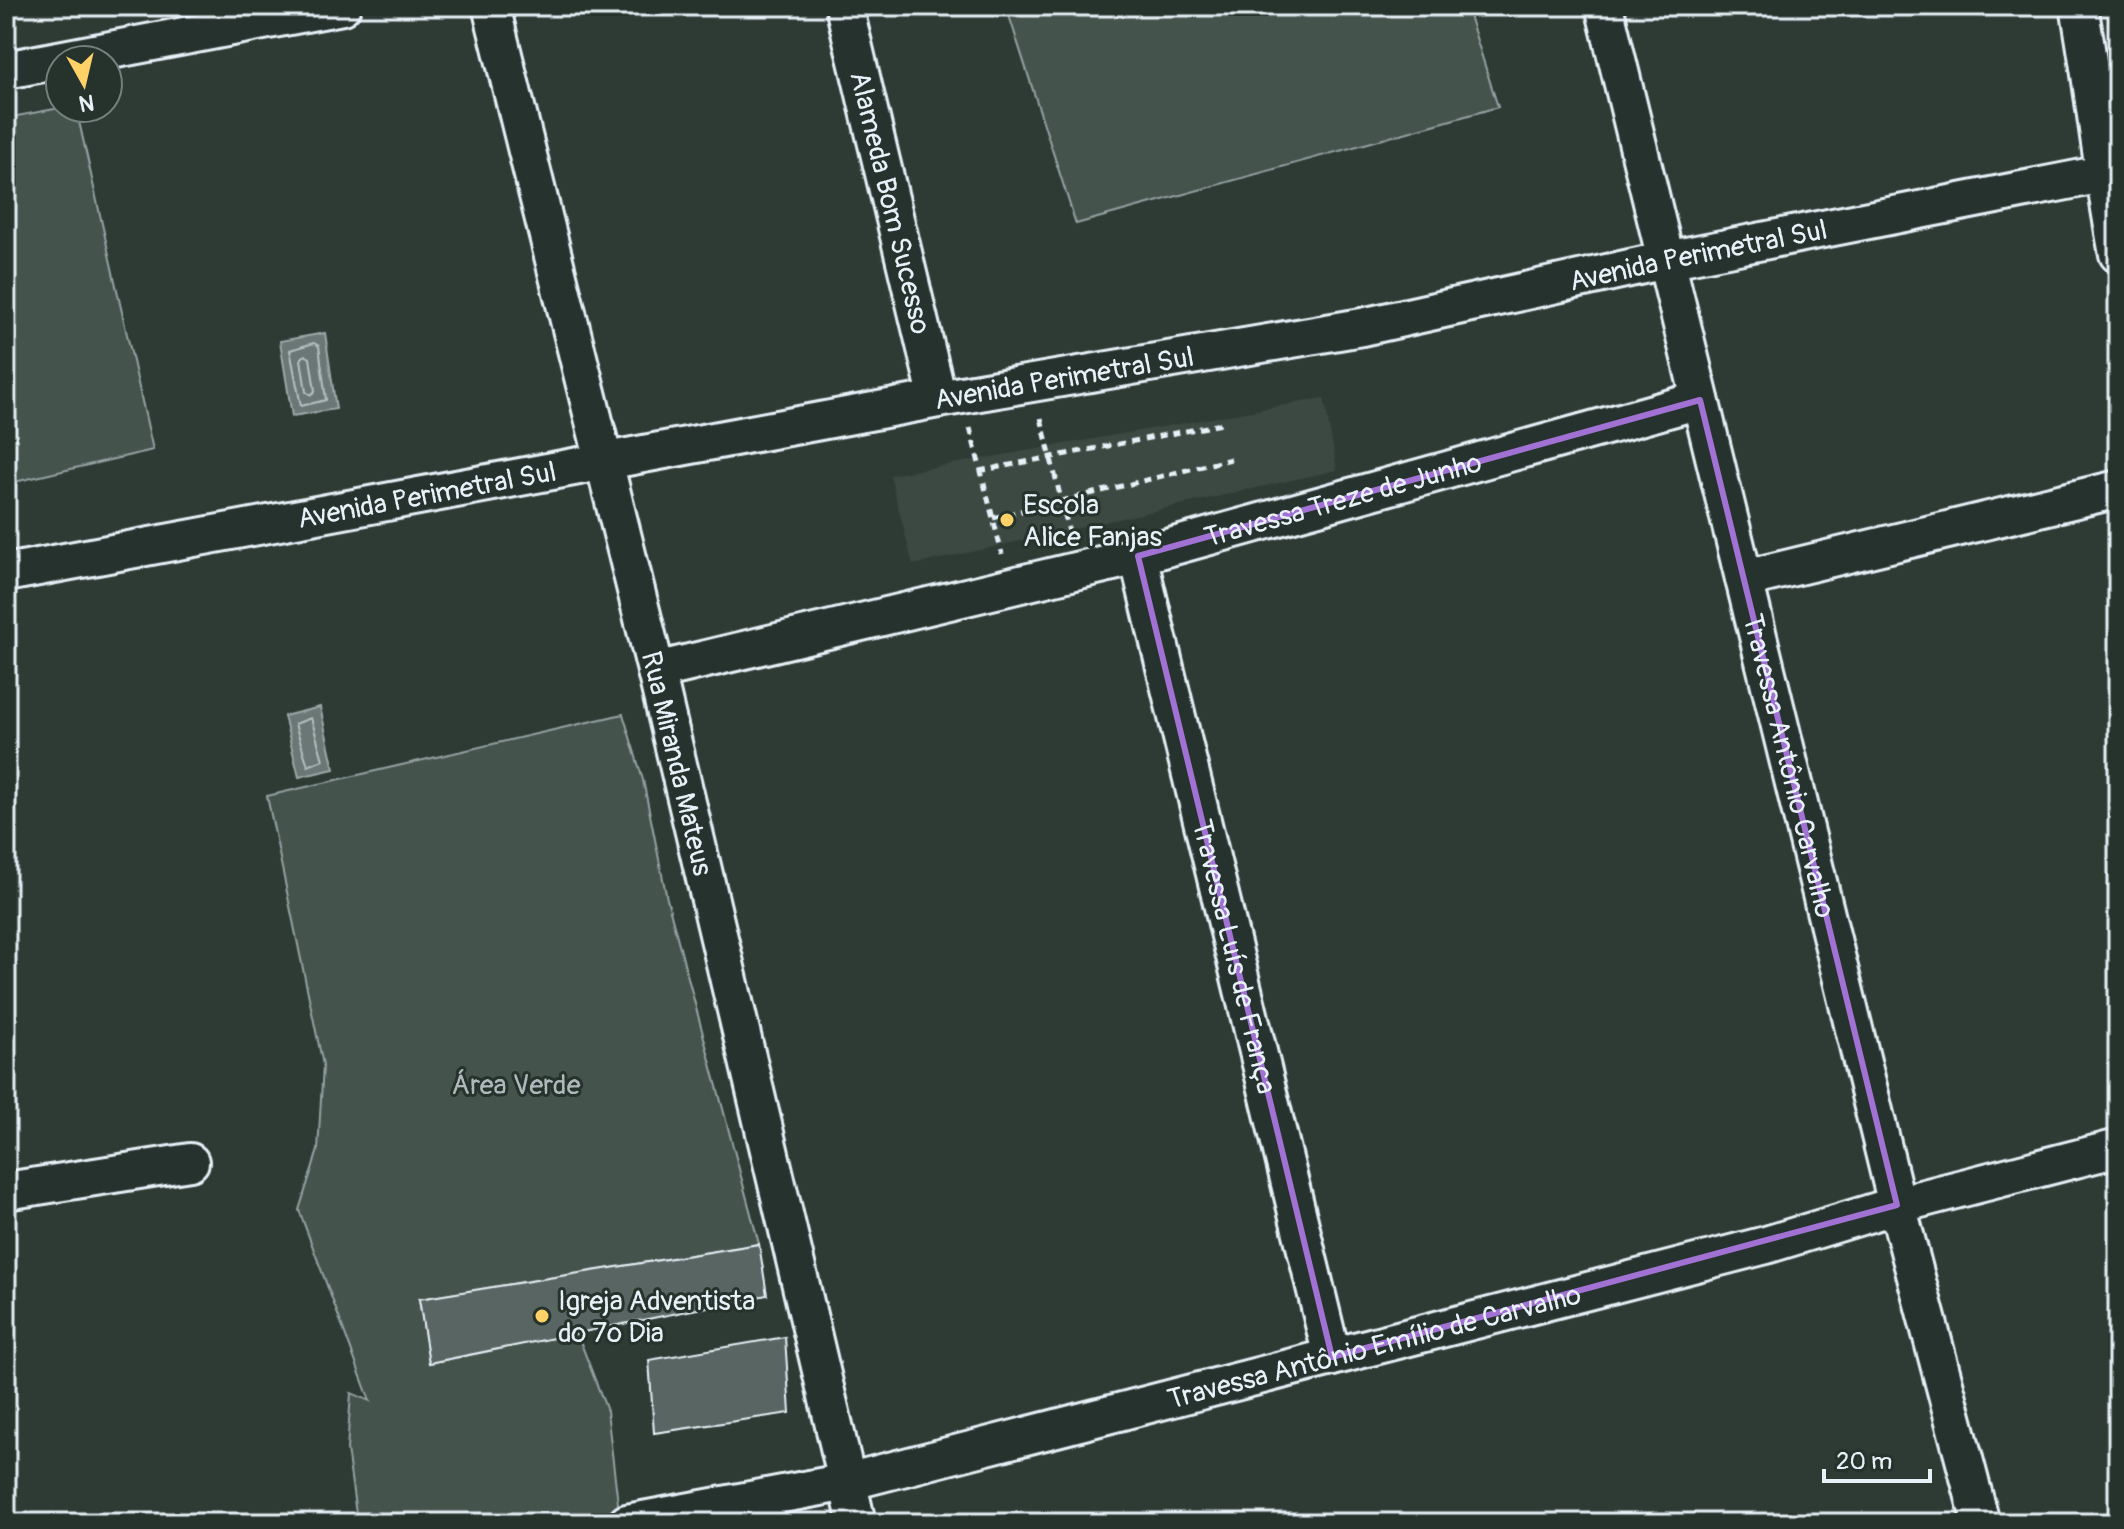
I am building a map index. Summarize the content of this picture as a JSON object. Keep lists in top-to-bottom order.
{
  "streets": {
    "street": [
      "Alameda Bom Sucesso",
      "Avenida Perimetral Sul",
      "Travessa Treze de Junho",
      "Rua Miranda Mateus",
      "Travessa Antônio Carvalho",
      "Travessa Luís de França",
      "Travessa Antônio Emílio de Carvalho"
    ]
  },
  "crossings": [
    ["Alameda Bom Sucesso", "Avenida Perimetral Sul"],
    ["Avenida Perimetral Sul", "Rua Miranda Mateus"],
    ["Avenida Perimetral Sul", "Travessa Antônio Carvalho"],
    ["Travessa Treze de Junho", "Rua Miranda Mateus"],
    ["Travessa Treze de Junho", "Travessa Antônio Carvalho"],
    ["Travessa Treze de Junho", "Travessa Luís de França"],
    ["Rua Miranda Mateus", "Travessa Antônio Emílio de Carvalho"],
    ["Travessa Antônio Carvalho", "Travessa Antônio Emílio de Carvalho"],
    ["Travessa Luís de França", "Travessa Antônio Emílio de Carvalho"]
  ],
  "parks": ["Área Verde"],
  "places": ["Escola Alice Fanjas", "Igreja Adventista do 7º Dia"],
  "scale_bar": "20 m",
  "north": "bottom"
}
